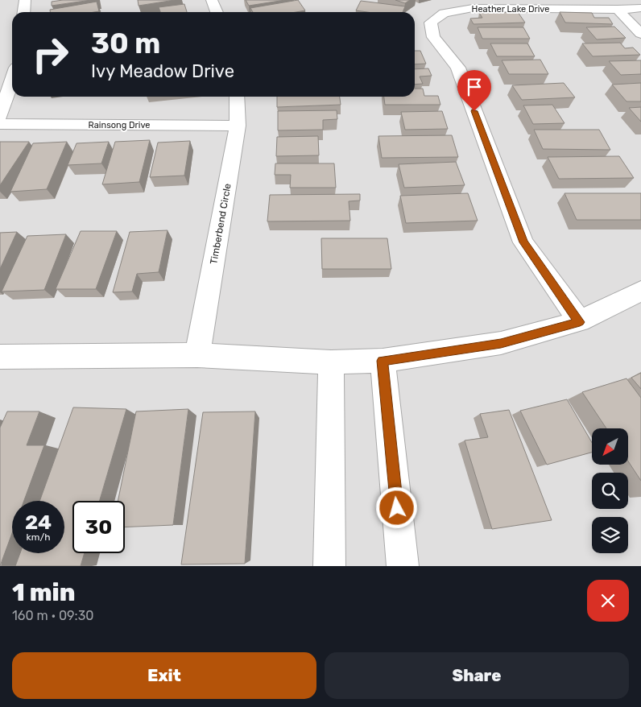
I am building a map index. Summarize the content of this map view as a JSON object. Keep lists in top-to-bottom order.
{
  "streets": {
    "street": ["Heather Lake Drive", "Rainsong Drive", "Timberbend Circle"]
  },
  "crossings": [
    ["Rainsong Drive", "Timberbend Circle"]
  ],
  "north": "bottom left",
  "page": {
    "turn": ["30 m", "Ivy Meadow Drive"],
    "speed": "24 km/h",
    "limit": "30",
    "heading": ["1 min", "160 m · 09:30"],
    "buttons": ["Exit", "Share"]
  }
}
